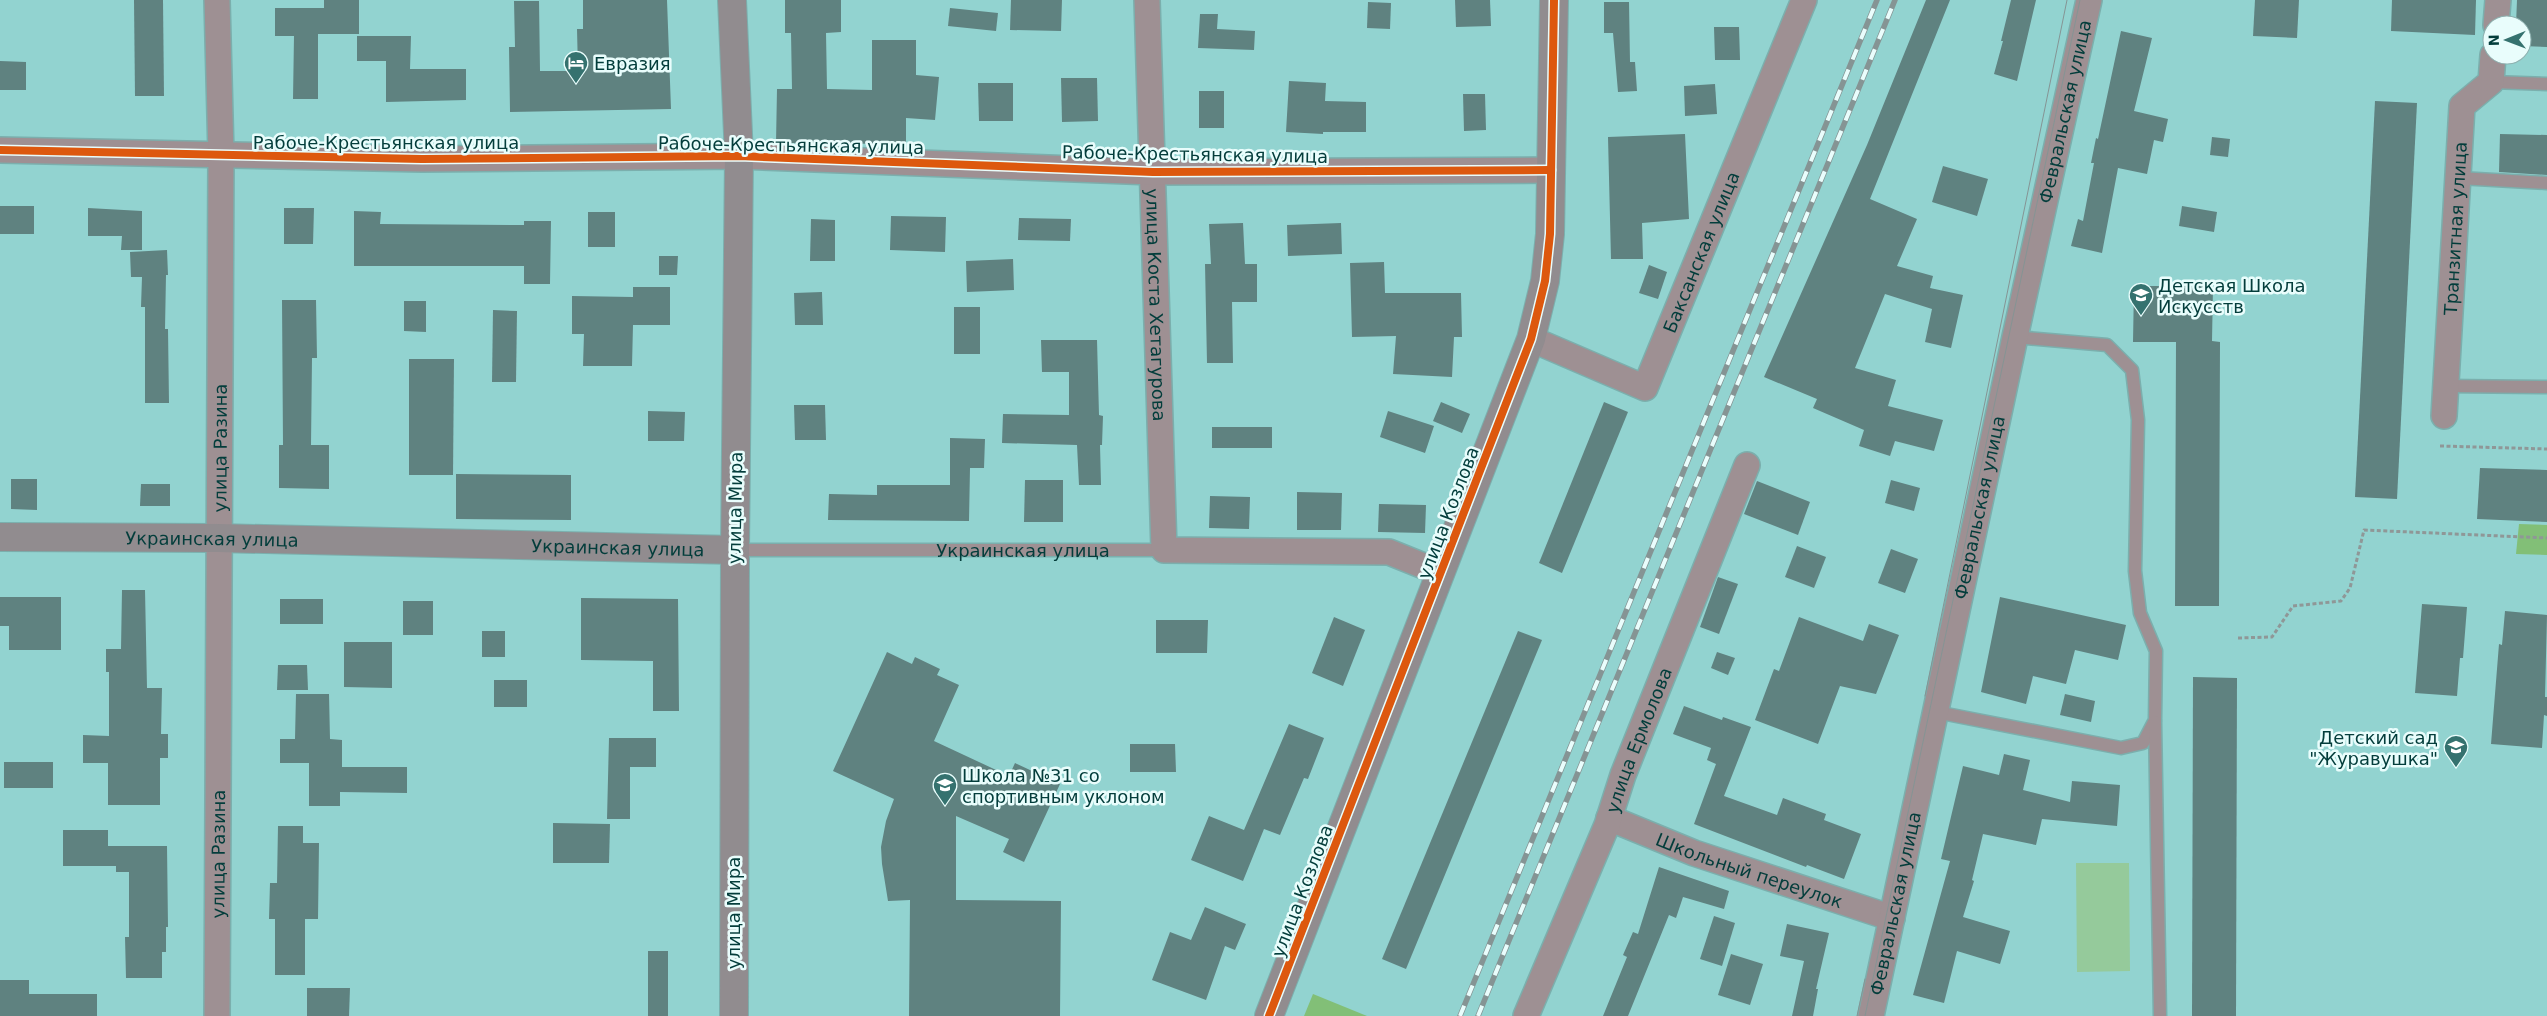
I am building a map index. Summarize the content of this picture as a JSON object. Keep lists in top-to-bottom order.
{
  "streets": {
    "street": [
      "Февральская улица",
      "Рабоче-Крестьянская улица",
      "Транзитная улица",
      "Баксанская улица",
      "улица Коста Хетагурова",
      "улица Разина",
      "улица Мира",
      "улица Козлова",
      "Украинская улица",
      "улица Ермолова",
      "Школьный переулок"
    ]
  },
  "crossings": [
    ["Февральская улица", "Школьный переулок"],
    ["Рабоче-Крестьянская улица", "улица Коста Хетагурова"],
    ["Рабоче-Крестьянская улица", "улица Разина"],
    ["Рабоче-Крестьянская улица", "улица Мира"],
    ["Рабоче-Крестьянская улица", "улица Козлова"],
    ["Баксанская улица", "улица Козлова"],
    ["улица Коста Хетагурова", "Украинская улица"],
    ["улица Разина", "Украинская улица"],
    ["улица Мира", "Украинская улица"],
    ["улица Козлова", "Украинская улица"],
    ["улица Ермолова", "Школьный переулок"]
  ],
  "places": {
    "hotel": ["Евразия"],
    "school or university": ["Детская Школа Искусств", "Детский сад \"Журавушка\"", "Школа №31 со спортивным уклоном"]
  },
  "north": "left"
}
